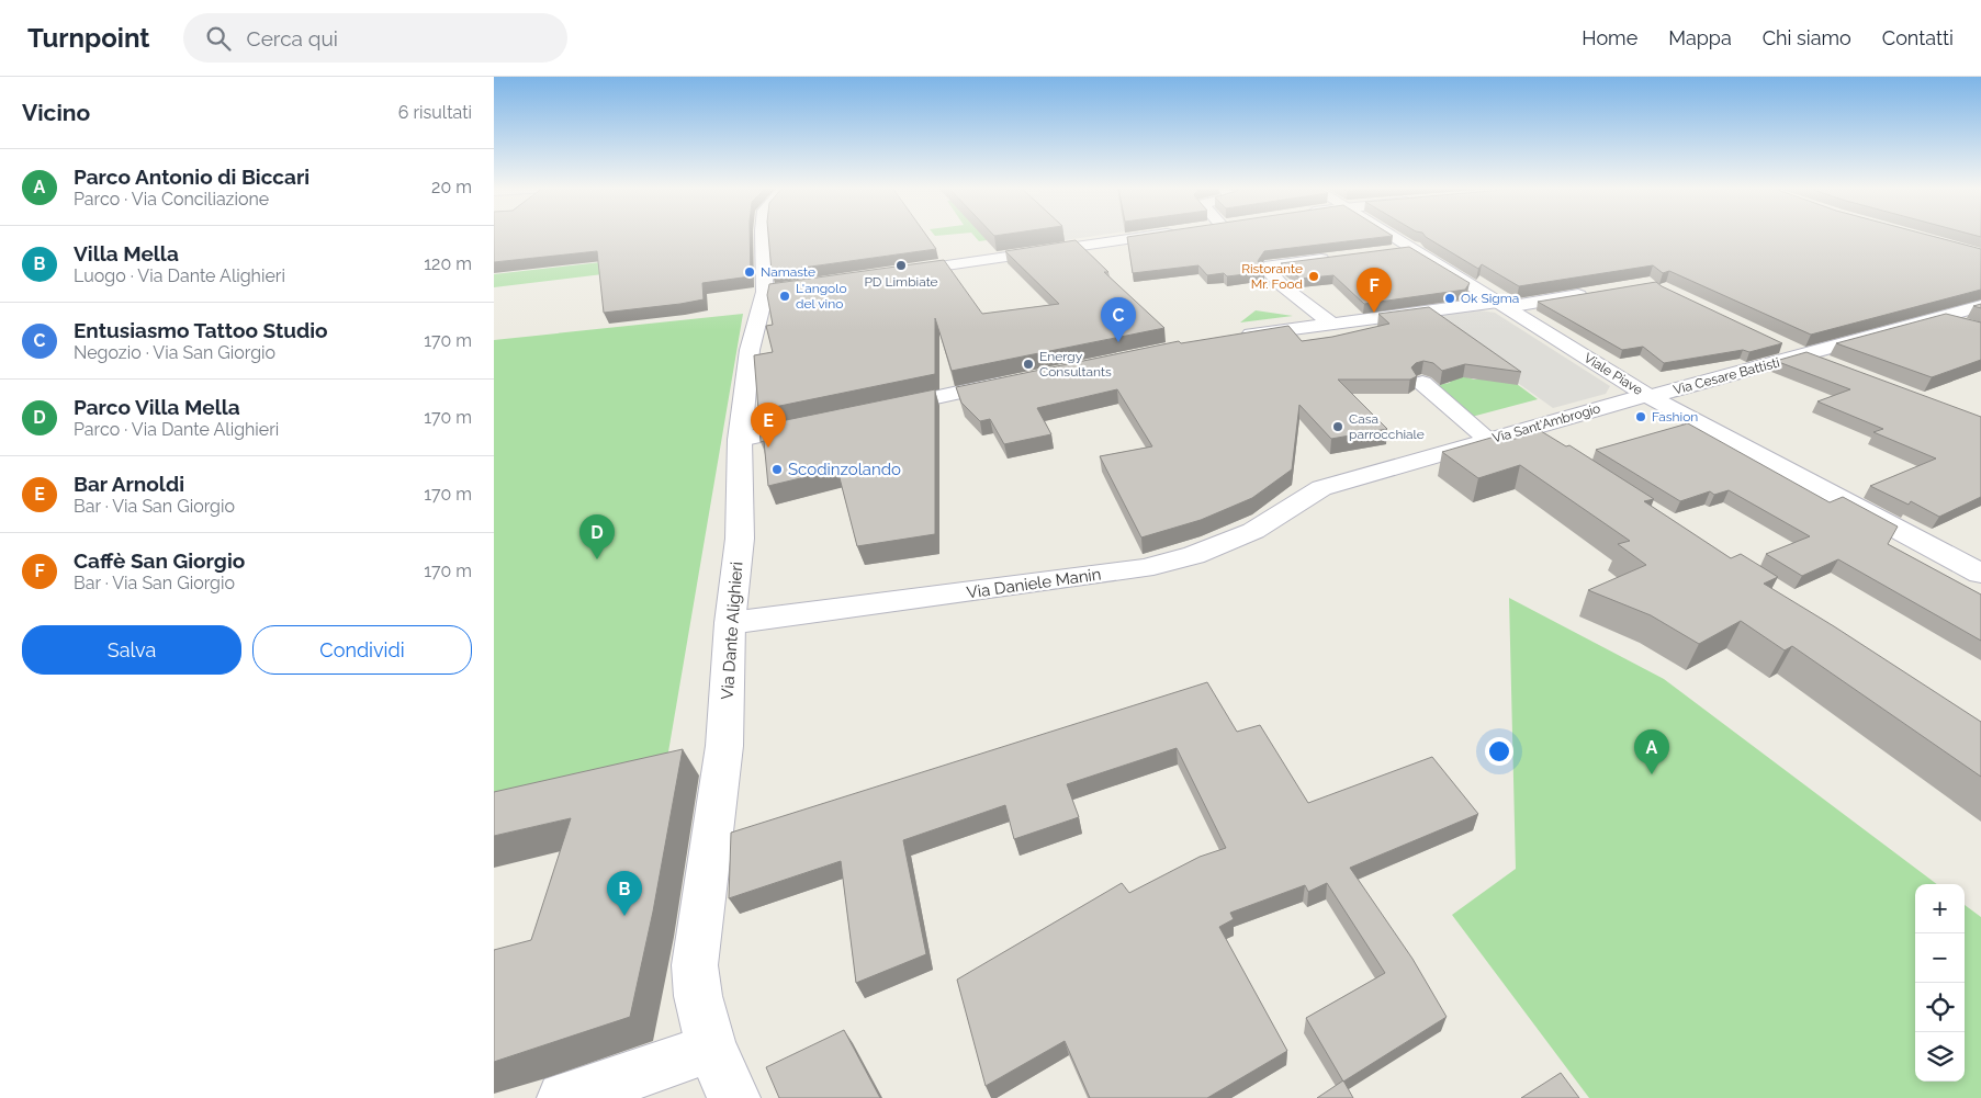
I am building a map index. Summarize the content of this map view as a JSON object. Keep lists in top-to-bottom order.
{
  "streets": {
    "street": [
      "Viale Piave",
      "Via Cesare Battisti",
      "Via Sant'Ambrogio",
      "Via Daniele Manin",
      "Via Dante Alighieri"
    ]
  },
  "crossings": [
    ["Viale Piave", "Via Cesare Battisti"],
    ["Viale Piave", "Via Sant'Ambrogio"],
    ["Via Cesare Battisti", "Via Sant'Ambrogio"],
    ["Via Sant'Ambrogio", "Via Daniele Manin"],
    ["Via Daniele Manin", "Via Dante Alighieri"]
  ],
  "places": [
    "PD Limbiate",
    "Namaste",
    "Ristorante Mr. Food",
    "L'angolo del vino",
    "Ok Sigma",
    "Energy Consultants",
    "Fashion",
    "Casa parrocchiale",
    "Scodinzolando"
  ],
  "page": {
    "header": "Turnpoint",
    "search": "Cerca qui",
    "nav": [
      "Home",
      "Mappa",
      "Chi siamo",
      "Contatti"
    ],
    "heading": ["Vicino", "6 risultati"],
    "list": [
      {
        "mark": "A",
        "name": "Parco Antonio di Biccari",
        "note": "Parco · Via Conciliazione",
        "value": "20 m"
      },
      {
        "mark": "B",
        "name": "Villa Mella",
        "note": "Luogo · Via Dante Alighieri",
        "value": "120 m"
      },
      {
        "mark": "C",
        "name": "Entusiasmo Tattoo Studio",
        "note": "Negozio · Via San Giorgio",
        "value": "170 m"
      },
      {
        "mark": "D",
        "name": "Parco Villa Mella",
        "note": "Parco · Via Dante Alighieri",
        "value": "170 m"
      },
      {
        "mark": "E",
        "name": "Bar Arnoldi",
        "note": "Bar · Via San Giorgio",
        "value": "170 m"
      },
      {
        "mark": "F",
        "name": "Caffè San Giorgio",
        "note": "Bar · Via San Giorgio",
        "value": "170 m"
      }
    ],
    "pins": [
      "F",
      "C",
      "E",
      "D",
      "A",
      "B"
    ],
    "buttons": ["Salva", "Condividi"],
    "map_buttons": ["+", "−"]
  }
}
